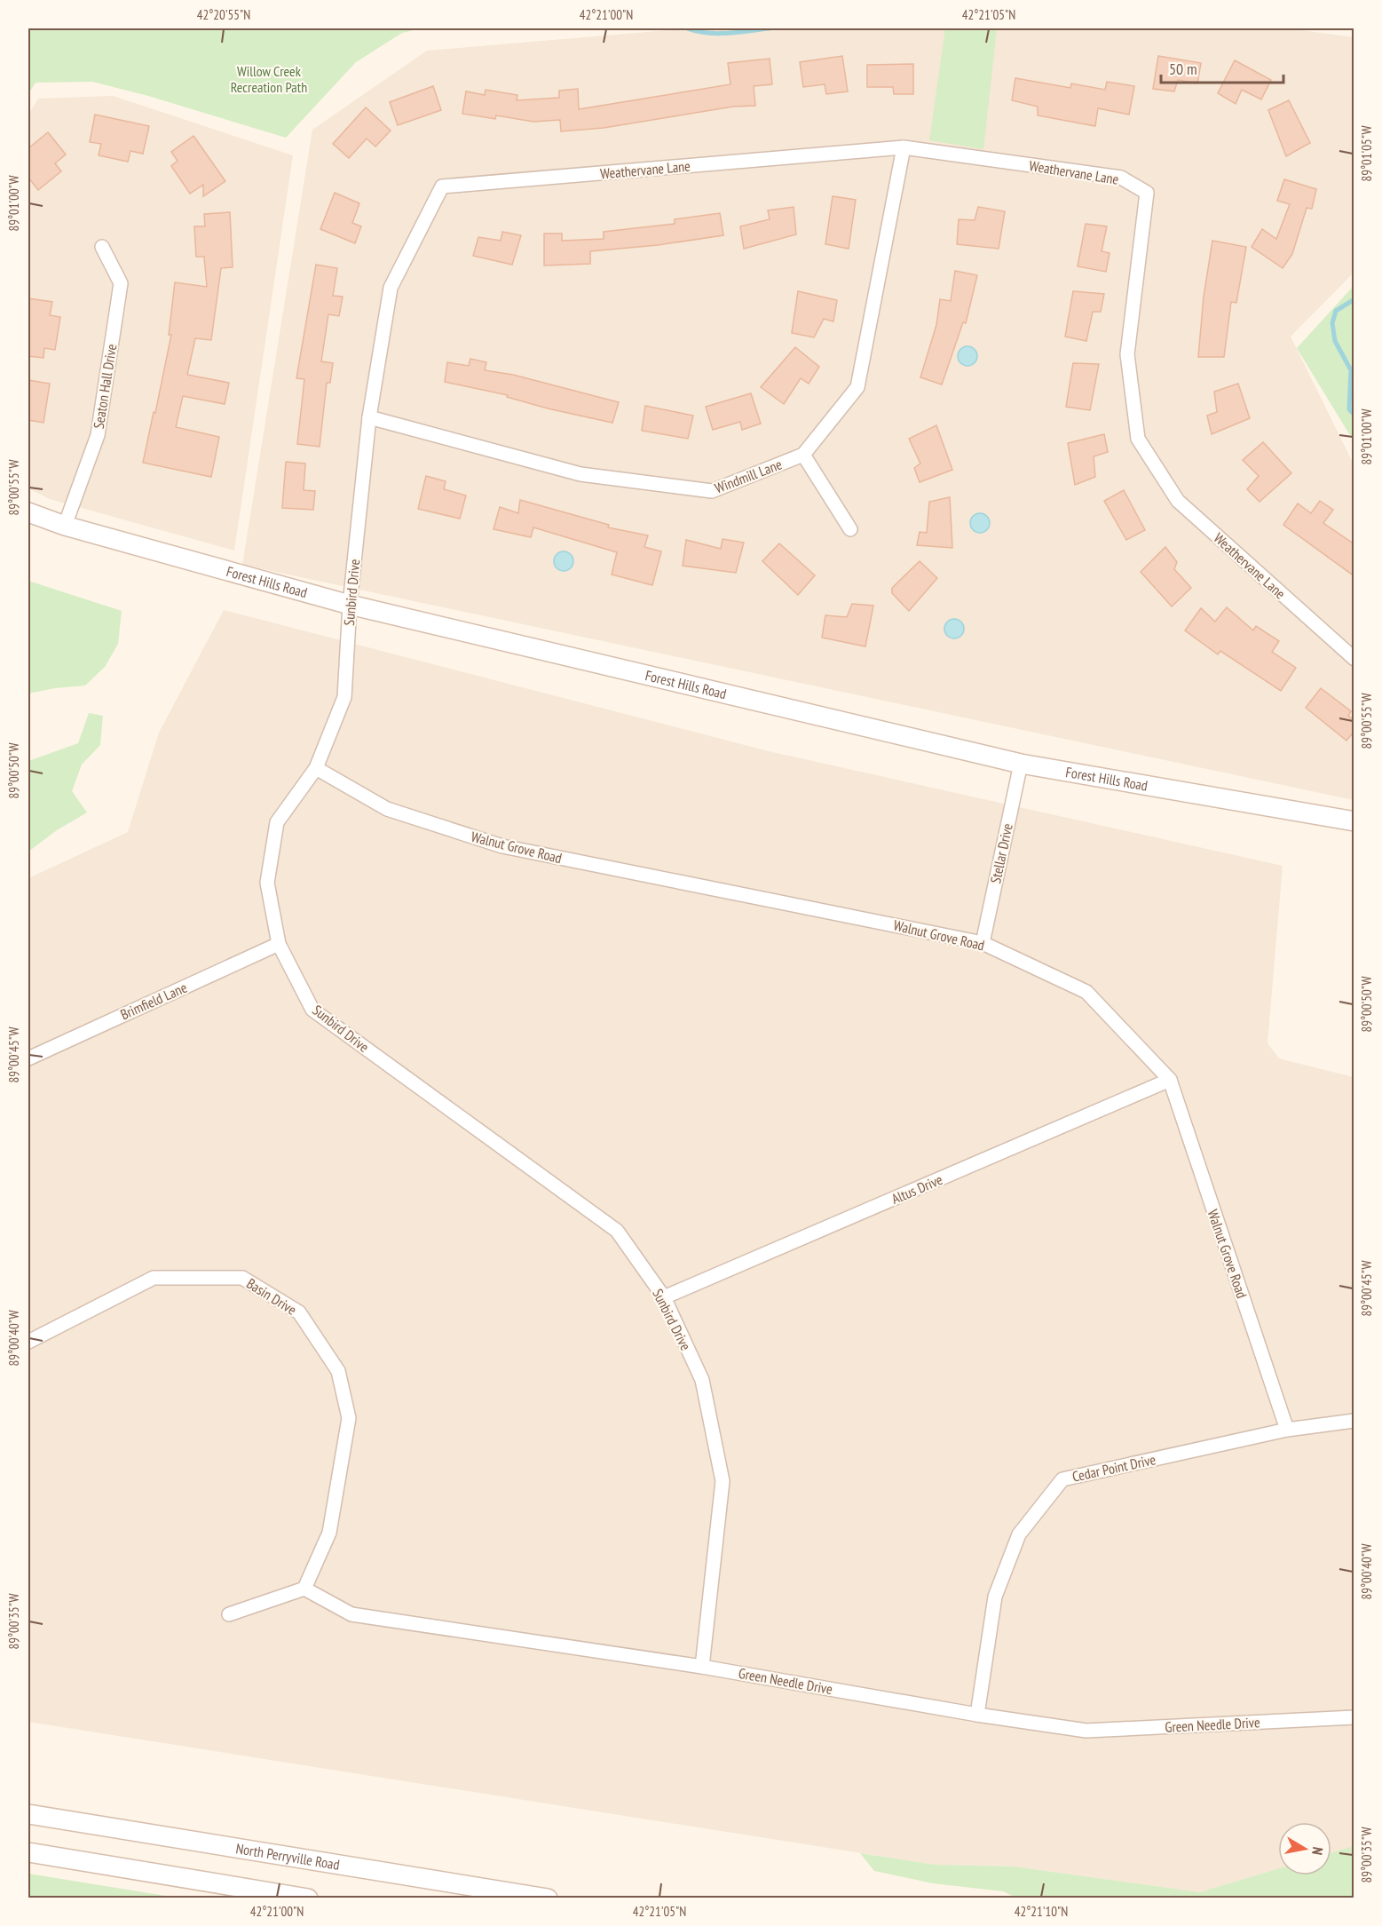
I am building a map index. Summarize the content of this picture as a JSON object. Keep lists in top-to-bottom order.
{
  "streets": {
    "street": [
      "Weathervane Lane",
      "Seaton Hall Drive",
      "Windmill Lane",
      "Forest Hills Road",
      "Sunbird Drive",
      "Walnut Grove Road",
      "Stellar Drive",
      "Brimfield Lane",
      "Altus Drive",
      "Basin Drive",
      "Cedar Point Drive",
      "Green Needle Drive",
      "North Perryville Road"
    ]
  },
  "crossings": [
    ["Weathervane Lane", "Sunbird Drive"],
    ["Seaton Hall Drive", "Forest Hills Road"],
    ["Windmill Lane", "Sunbird Drive"],
    ["Forest Hills Road", "Sunbird Drive"],
    ["Forest Hills Road", "Stellar Drive"],
    ["Sunbird Drive", "Walnut Grove Road"],
    ["Sunbird Drive", "Brimfield Lane"],
    ["Sunbird Drive", "Altus Drive"],
    ["Sunbird Drive", "Green Needle Drive"],
    ["Walnut Grove Road", "Stellar Drive"],
    ["Walnut Grove Road", "Altus Drive"],
    ["Walnut Grove Road", "Cedar Point Drive"],
    ["Basin Drive", "Green Needle Drive"],
    ["Cedar Point Drive", "Green Needle Drive"]
  ],
  "parks": ["Willow Creek Recreation Path"],
  "scale_bar": "50 m",
  "north": "right",
  "coordinates": [
    "42°20'55\"N",
    "42°21'00\"N",
    "42°21'05\"N",
    "89°01'05\"W",
    "89°01'00\"W",
    "89°00'55\"W",
    "89°00'50\"W",
    "89°00'45\"W",
    "89°00'40\"W",
    "89°00'35\"W",
    "42°21'10\"N"
  ]
}
